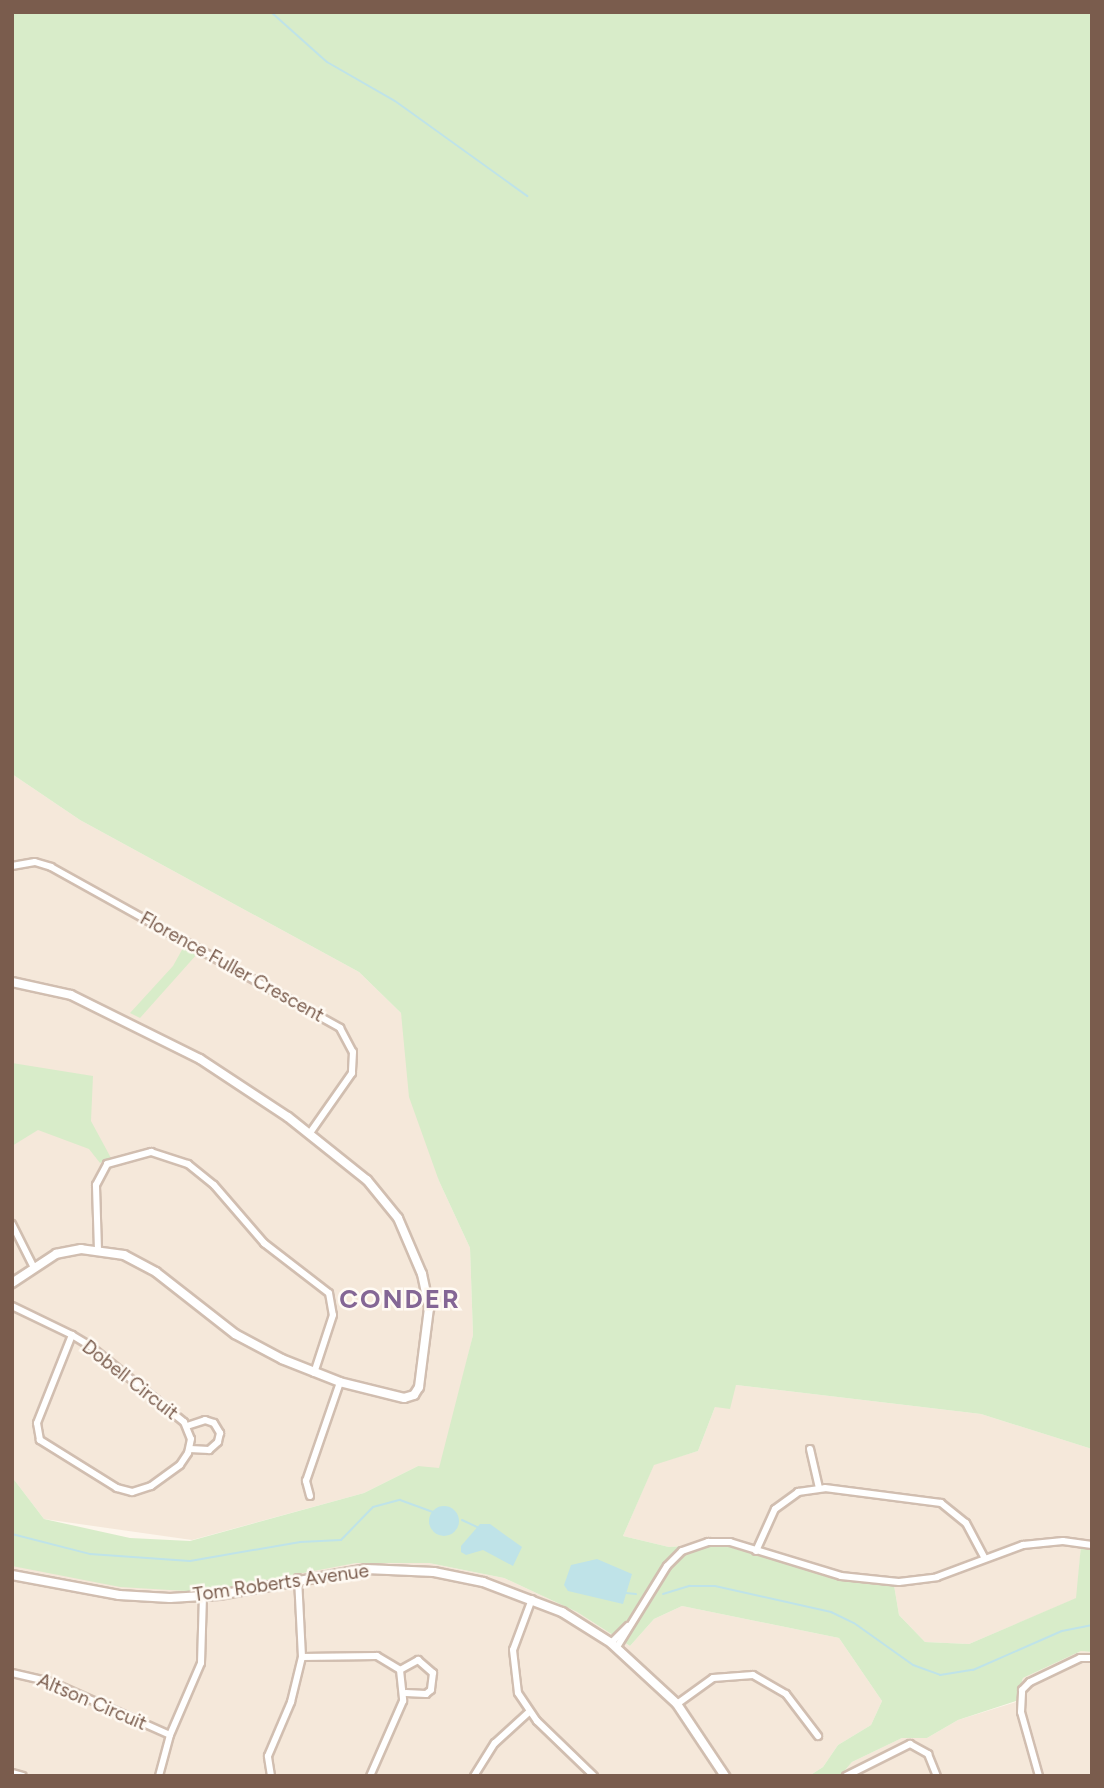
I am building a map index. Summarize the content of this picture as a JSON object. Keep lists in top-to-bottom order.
{
  "streets": {
    "street": [
      "Florence Fuller Crescent",
      "Dobell Circuit",
      "Tom Roberts Avenue",
      "Altson Circuit"
    ]
  },
  "crossings": [
    ["Tom Roberts Avenue", "Altson Circuit"]
  ],
  "districts": ["CONDER"]
}
